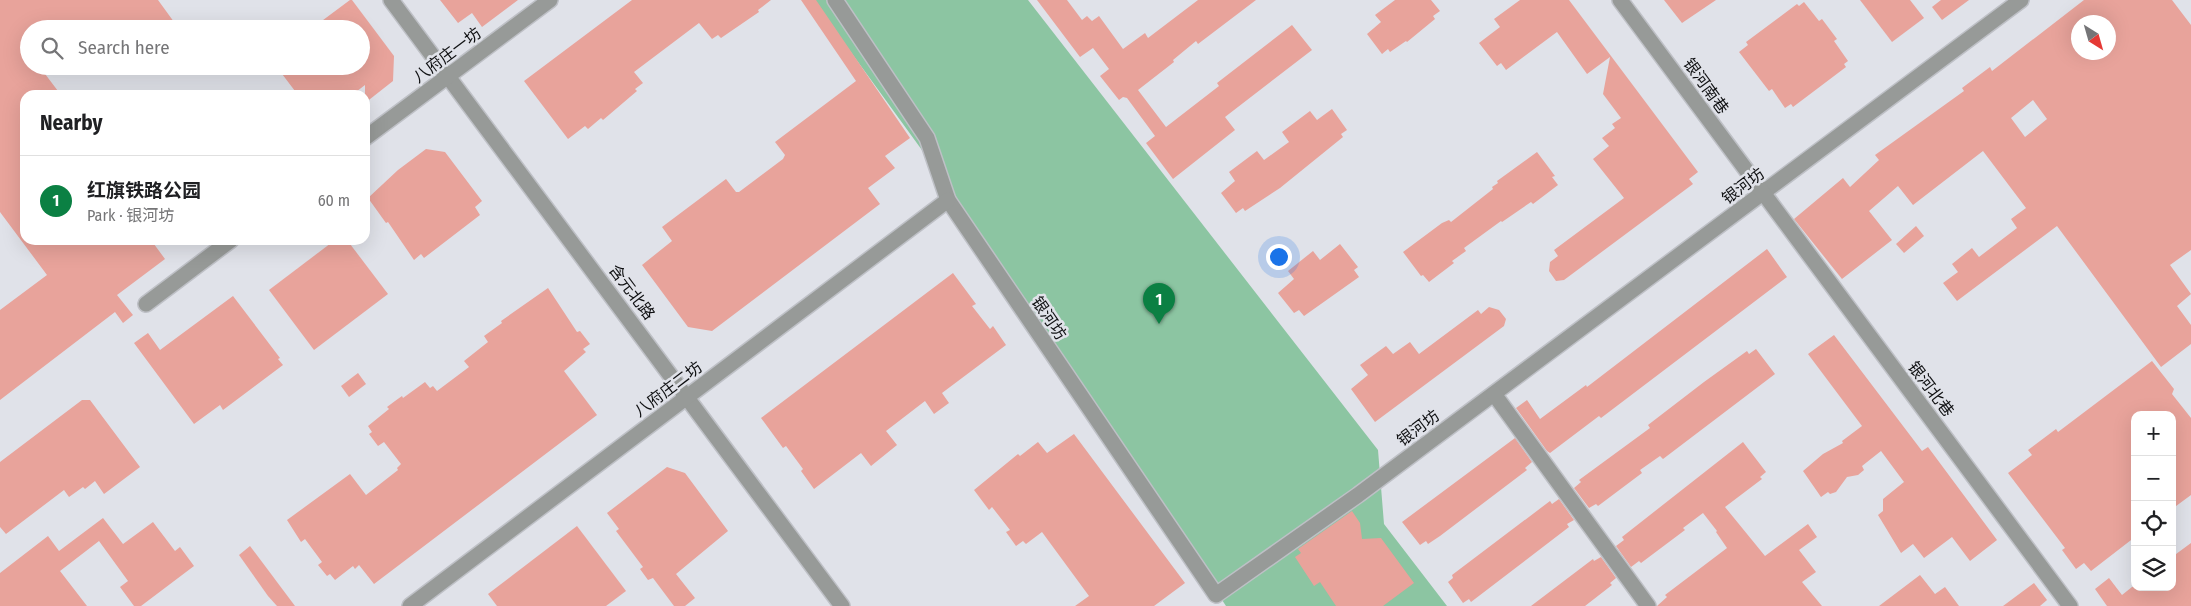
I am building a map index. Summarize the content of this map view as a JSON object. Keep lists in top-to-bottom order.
{
  "streets": {
    "street": [
      "八府庄一坊",
      "银河南巷",
      "银河坊",
      "含元北路",
      "八府庄二坊",
      "银河北巷"
    ]
  },
  "crossings": [
    ["八府庄一坊", "含元北路"],
    ["银河南巷", "银河坊"],
    ["银河南巷", "银河北巷"],
    ["银河坊", "八府庄二坊"],
    ["银河坊", "银河北巷"],
    ["含元北路", "八府庄二坊"]
  ],
  "north": "bottom right",
  "page": {
    "search": "Search here",
    "heading": "Nearby",
    "list": [
      {
        "mark": "1",
        "name": "红旗铁路公园",
        "note": "Park · 银河坊",
        "value": "60 m"
      }
    ],
    "pins": "1",
    "map_buttons": ["+", "−"]
  }
}
